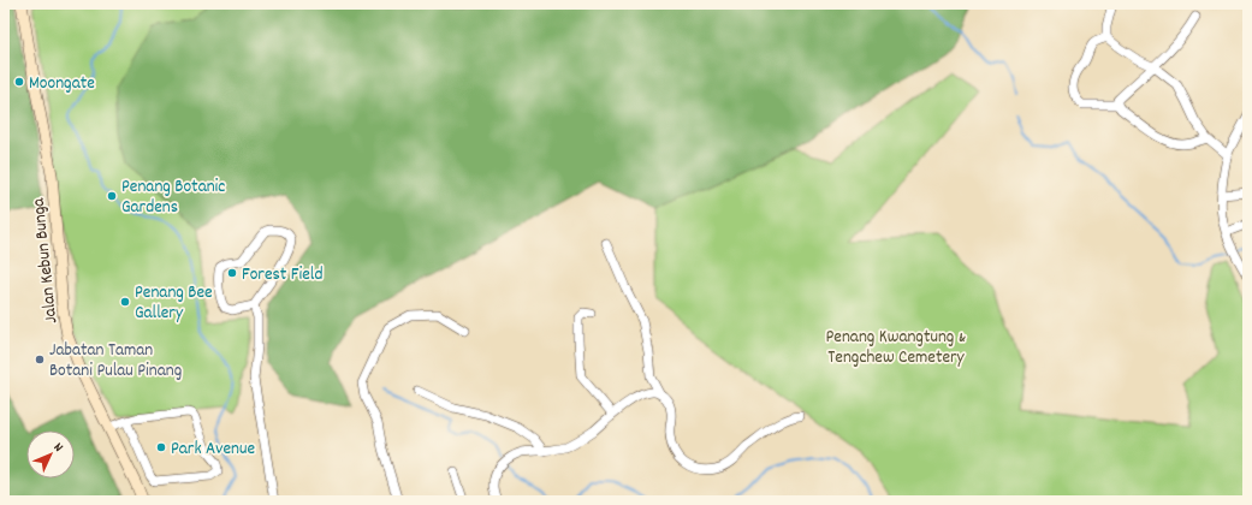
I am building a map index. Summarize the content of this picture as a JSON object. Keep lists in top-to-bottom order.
{
  "streets": {
    "street": ["Jalan Kebun Bunga"]
  },
  "parks": ["Penang Kwangtung & Tengchew Cemetery"],
  "places": [
    "Moongate",
    "Penang Botanic Gardens",
    "Forest Field",
    "Penang Bee Gallery",
    "Jabatan Taman Botani Pulau Pinang",
    "Park Avenue"
  ],
  "north": "top right"
}
